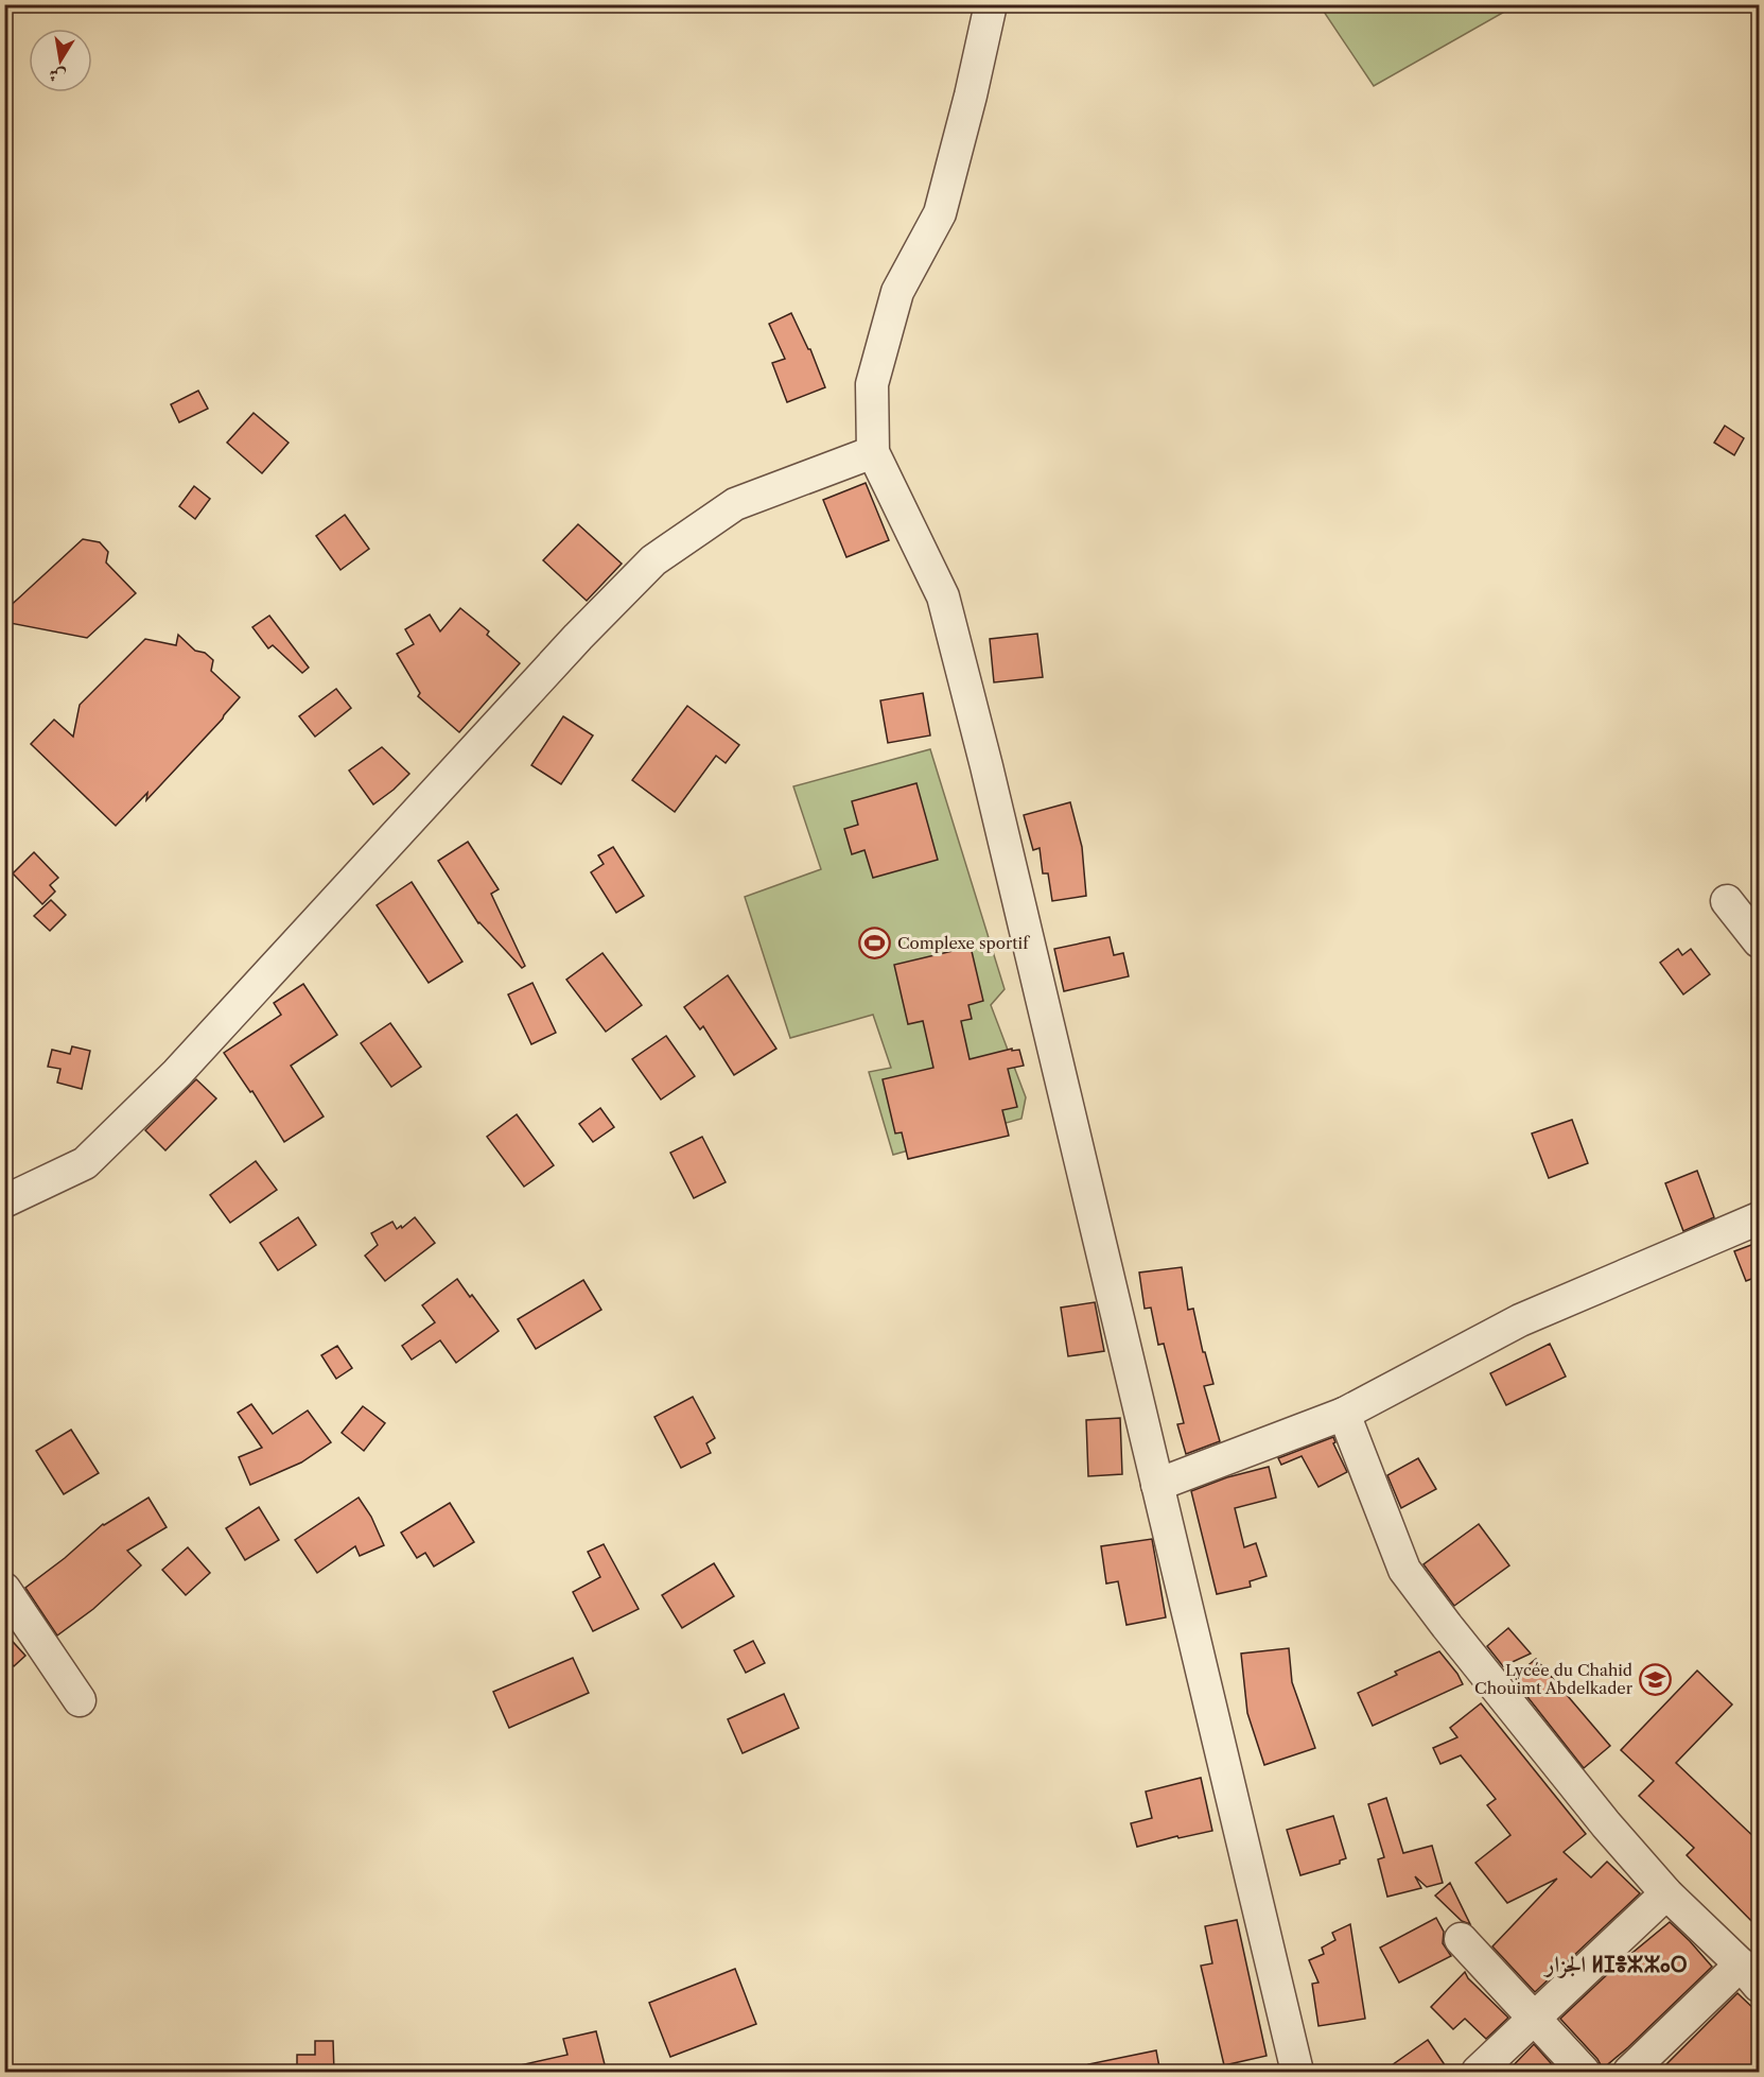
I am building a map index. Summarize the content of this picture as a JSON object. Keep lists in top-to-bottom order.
{
  "districts": ["الجزار ⵍⵊⴻⵣⵣⴰⵔ"],
  "places": {
    "sports": ["Complexe sportif"],
    "school or university": ["Lycée du Chahid Chouimt Abdelkader"]
  },
  "north": "bottom"
}
